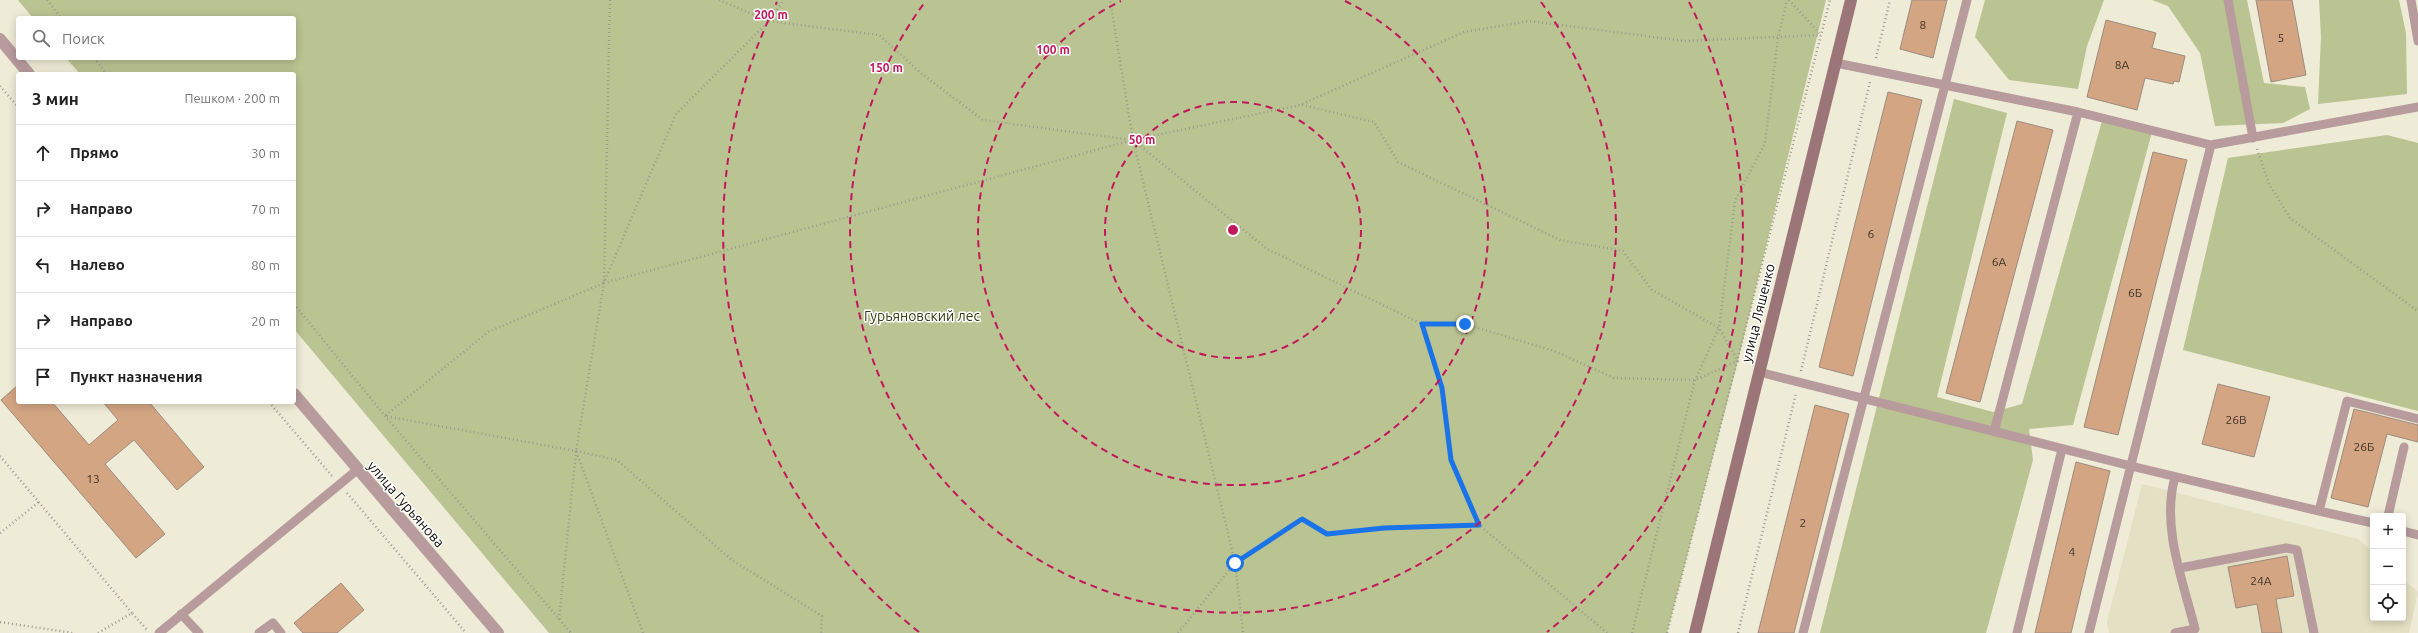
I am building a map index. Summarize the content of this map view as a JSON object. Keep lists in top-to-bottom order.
{
  "streets": {
    "main road": ["улица Ляшенко"],
    "street": ["улица Гурьянова"]
  },
  "parks": ["Гурьяновский лес"],
  "house_numbers": [
    "8",
    "5",
    "8А",
    "6",
    "6А",
    "6Б",
    "26В",
    "26Б",
    "13",
    "2",
    "4",
    "24А"
  ],
  "page": {
    "search": "Поиск",
    "heading": ["3 мин", "Пешком · 200 m"],
    "list": [
      ["Прямо", "30 m"],
      ["Направо", "70 m"],
      ["Налево", "80 m"],
      ["Направо", "20 m"],
      "Пункт назначения"
    ],
    "map_buttons": ["+", "−"]
  },
  "rings": [
    "200 m",
    "100 m",
    "150 m",
    "50 m"
  ]
}
